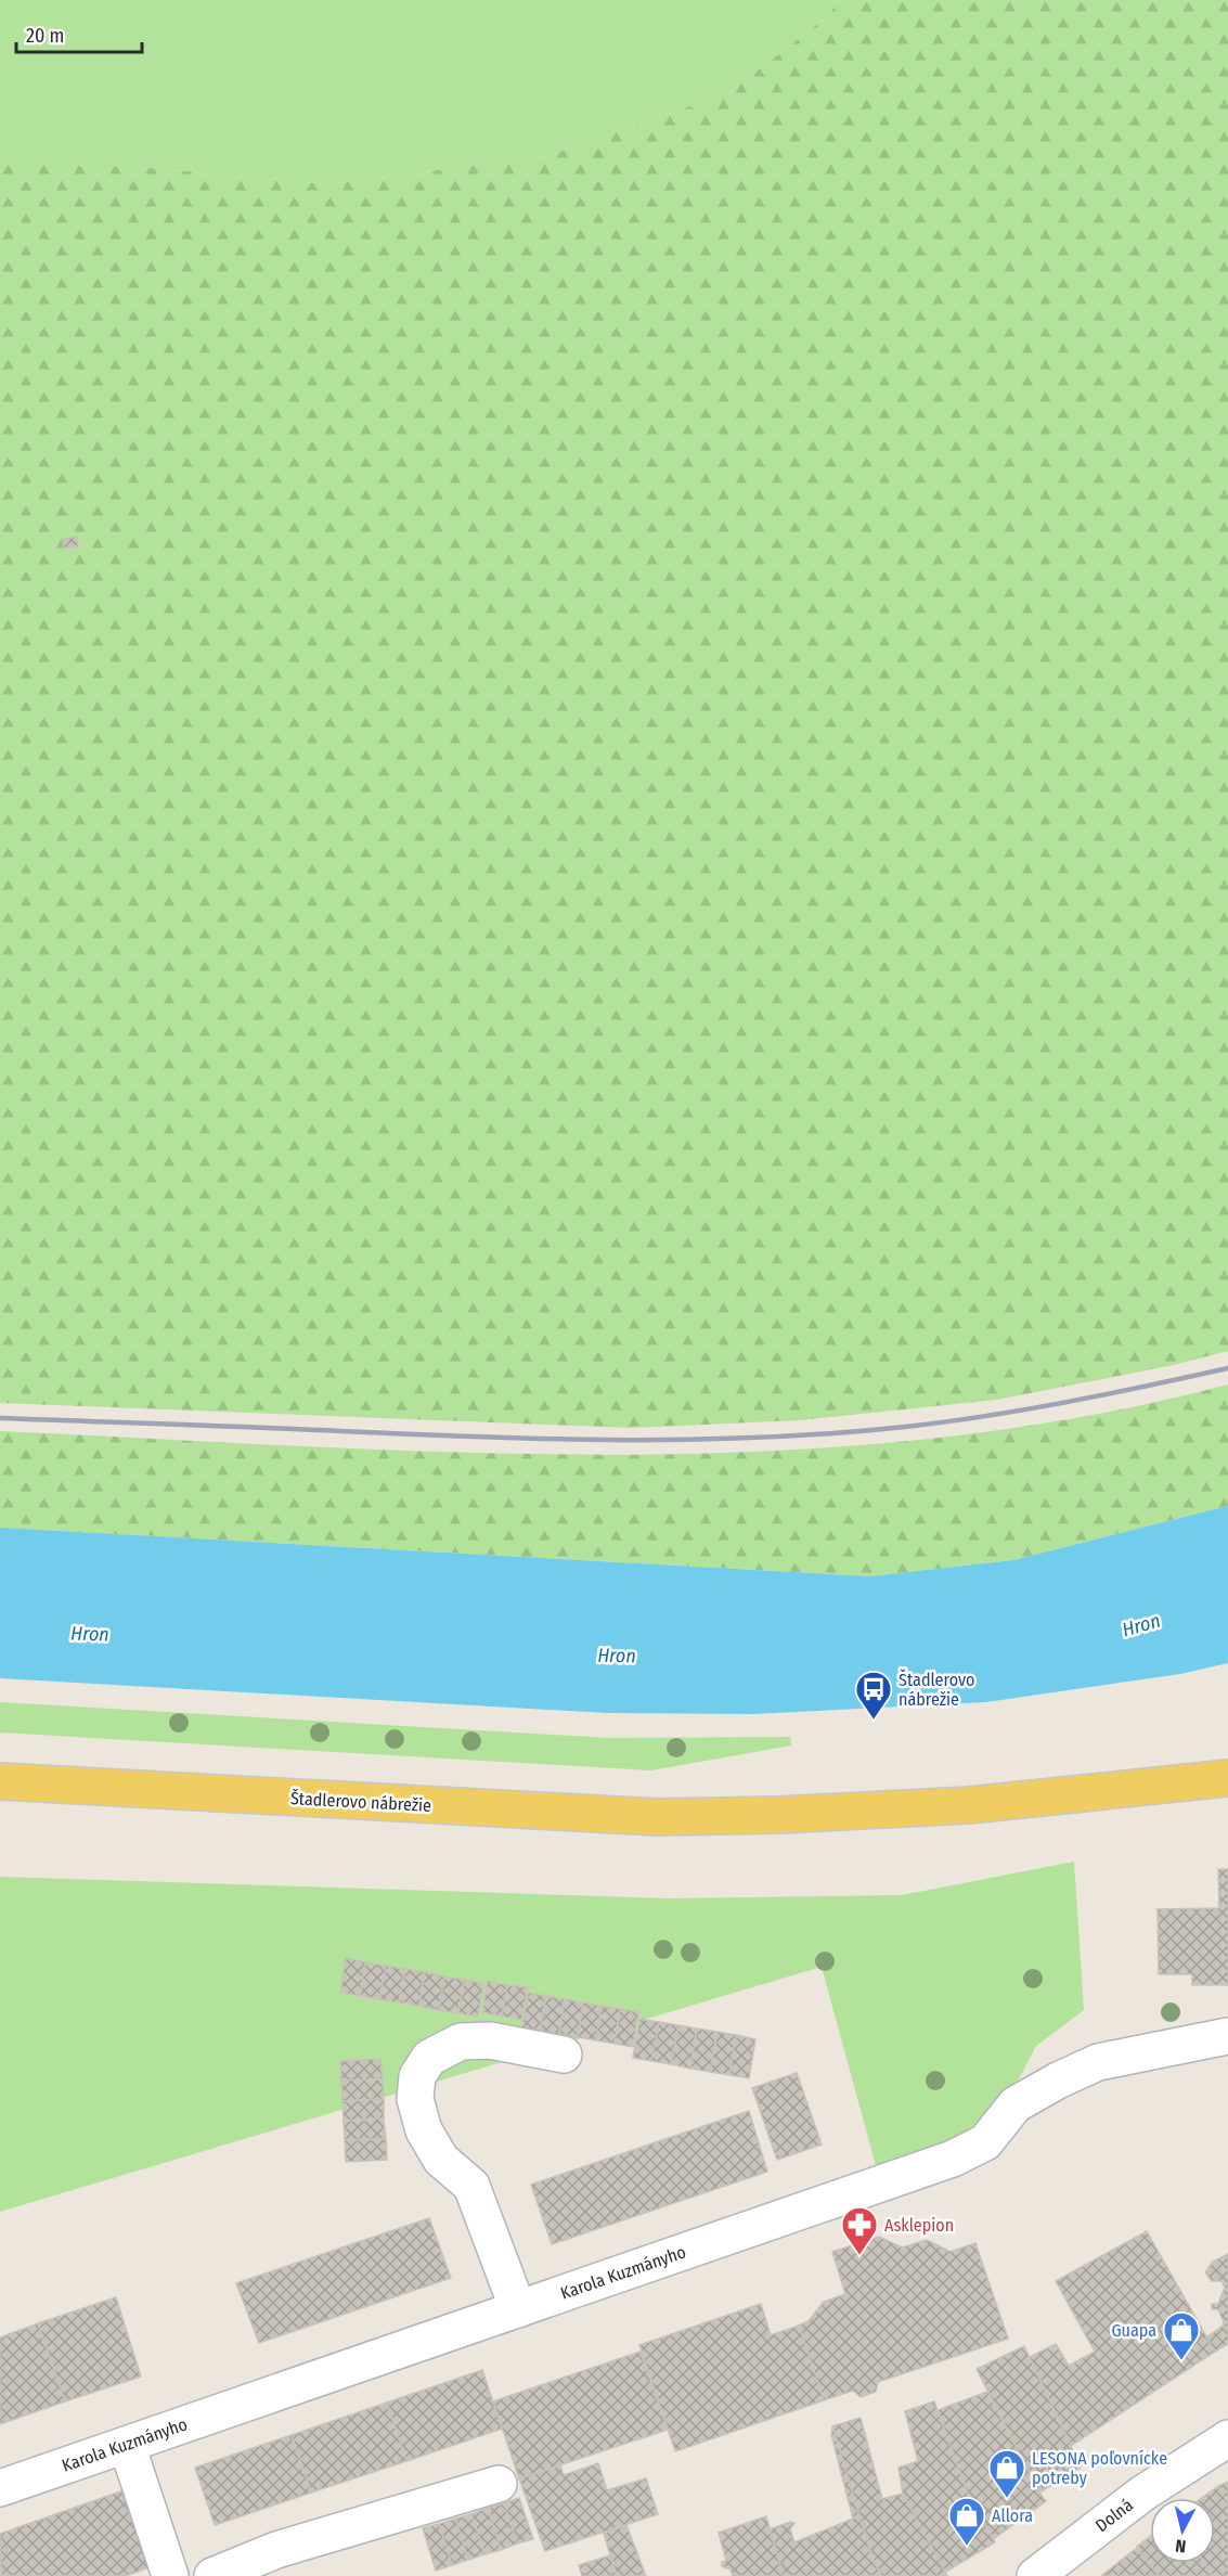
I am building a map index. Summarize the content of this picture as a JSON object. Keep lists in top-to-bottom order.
{
  "streets": {
    "main road": ["Štadlerovo nábrežie"],
    "street": ["Karola Kuzmányho", "Dolná"]
  },
  "water": ["Hron"],
  "places": {
    "bus stop": ["Štadlerovo nábrežie"],
    "pharmacy": ["Asklepion"],
    "shop": ["Guapa", "LESONA poľovnícke potreby", "Allora"]
  },
  "scale_bar": "20 m",
  "north": "bottom"
}
